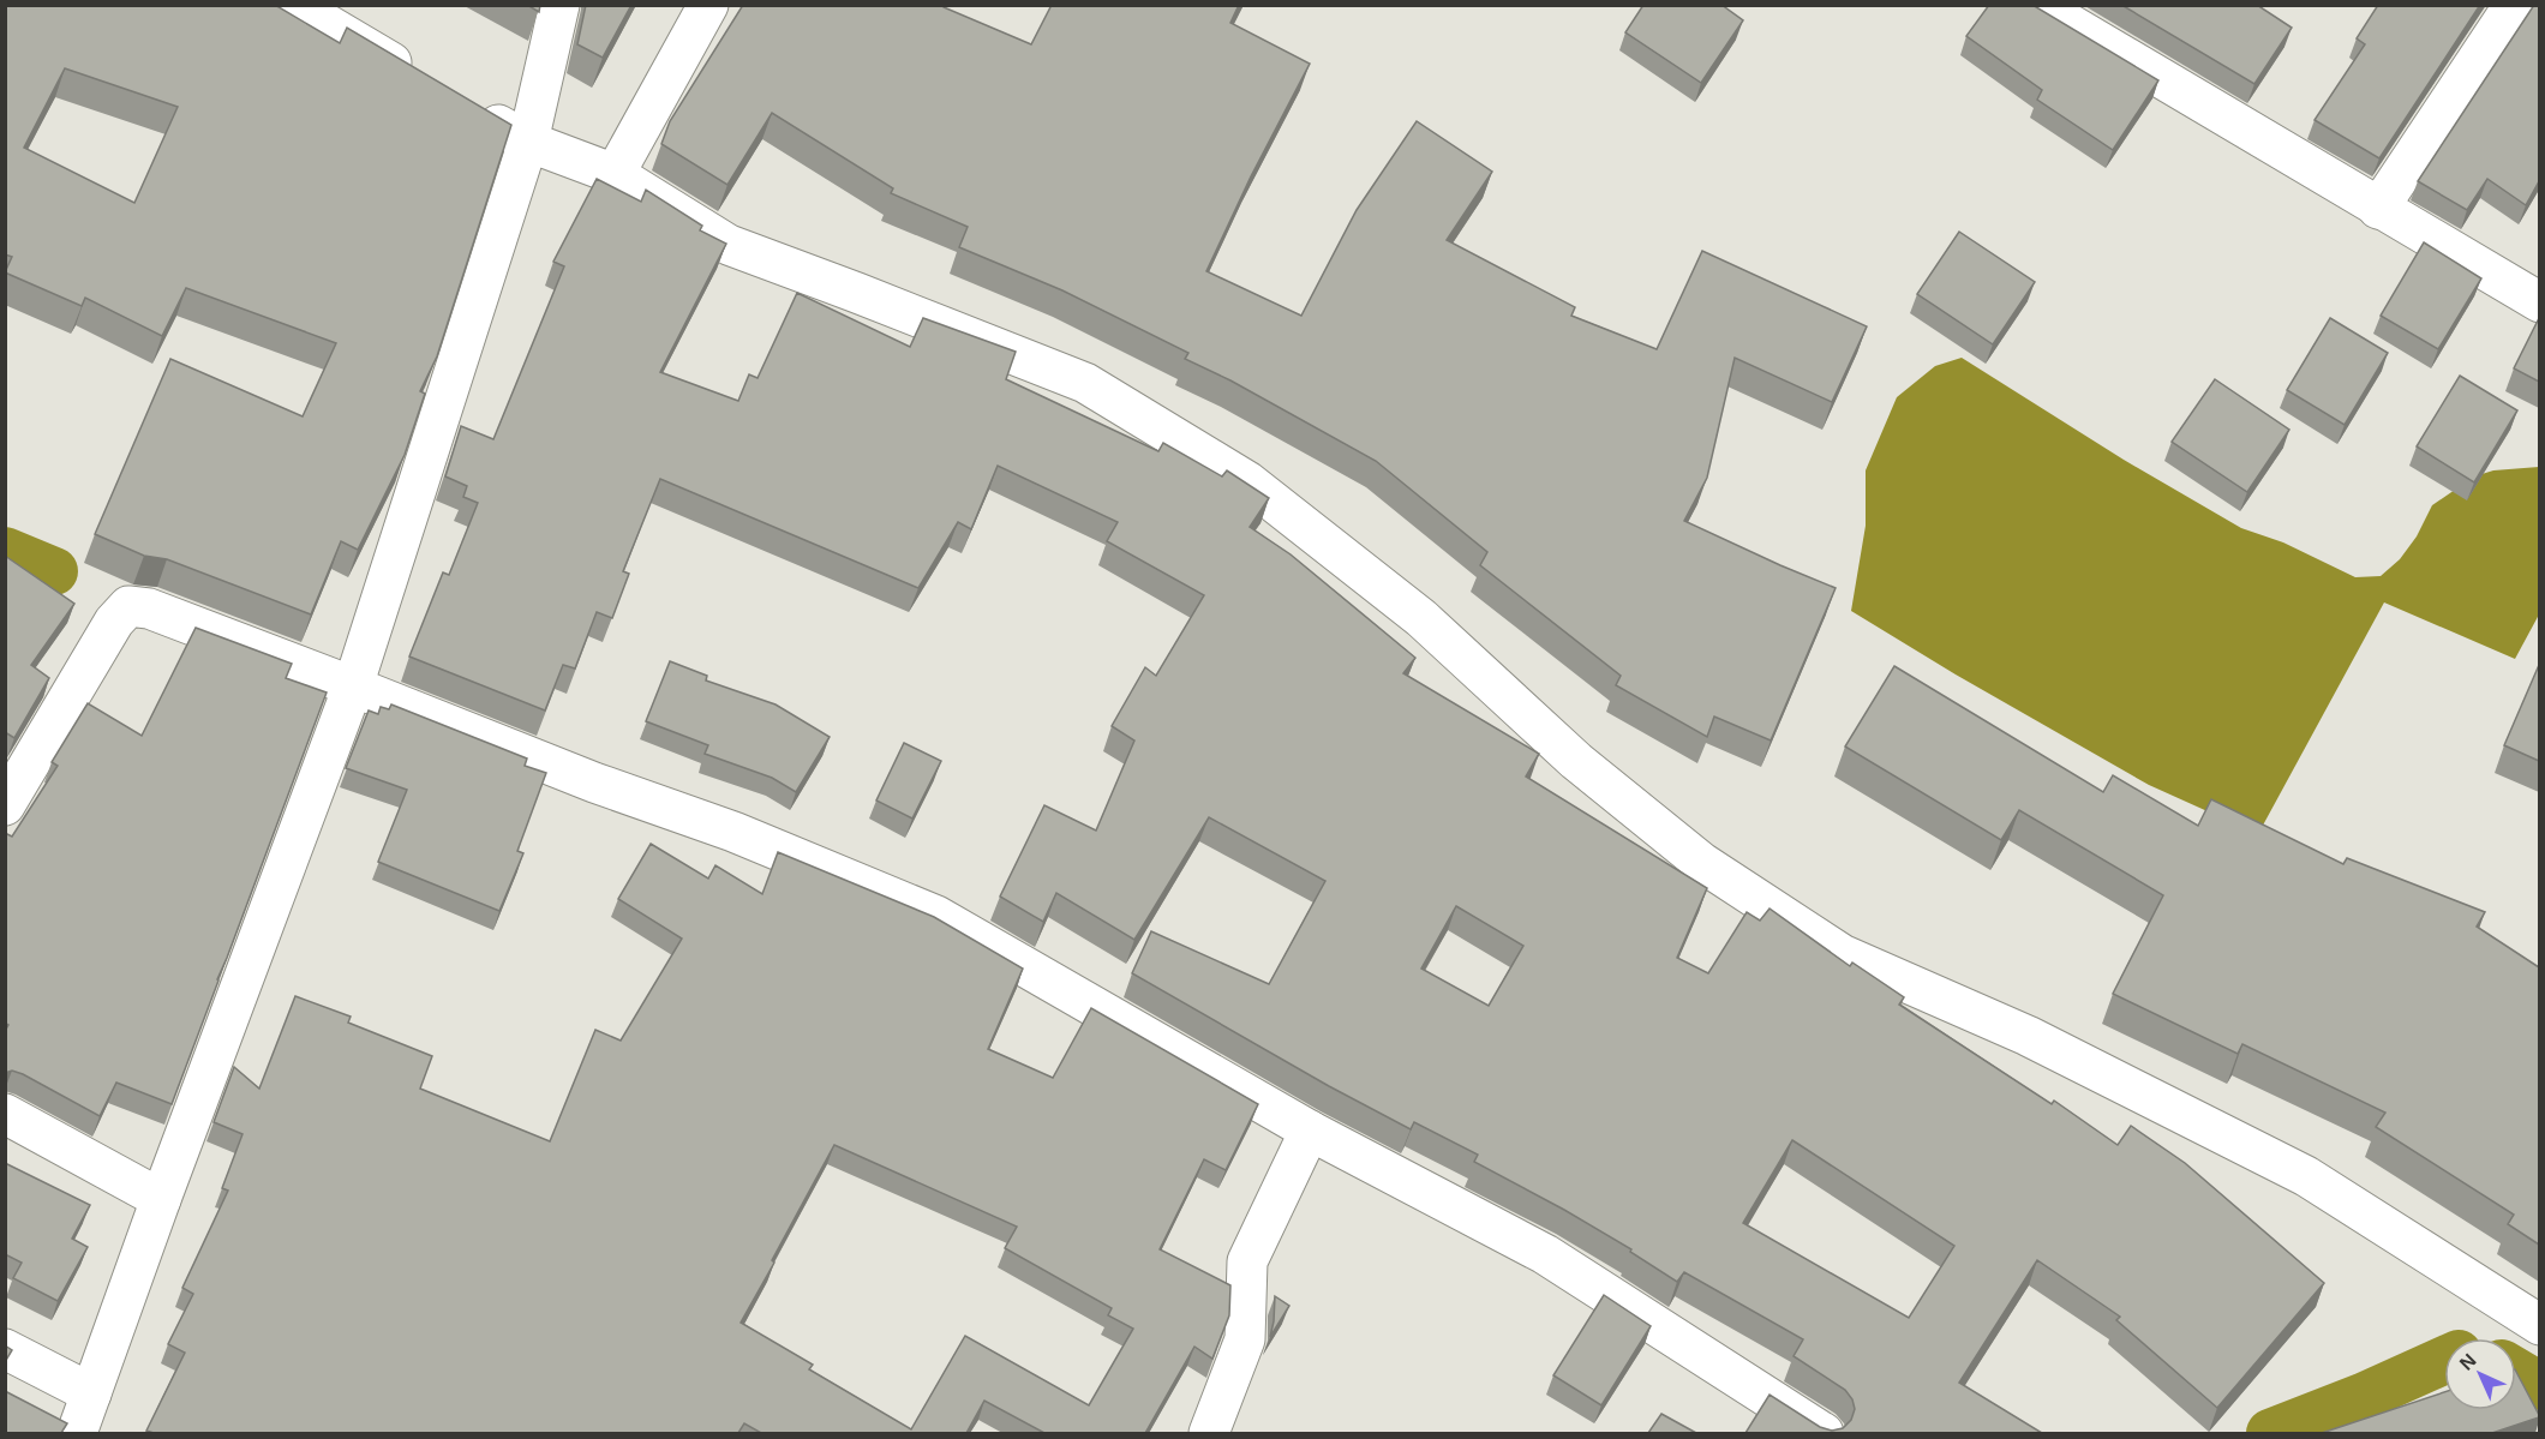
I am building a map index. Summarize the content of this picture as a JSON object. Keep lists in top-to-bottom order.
{
  "north": "top left"
}
